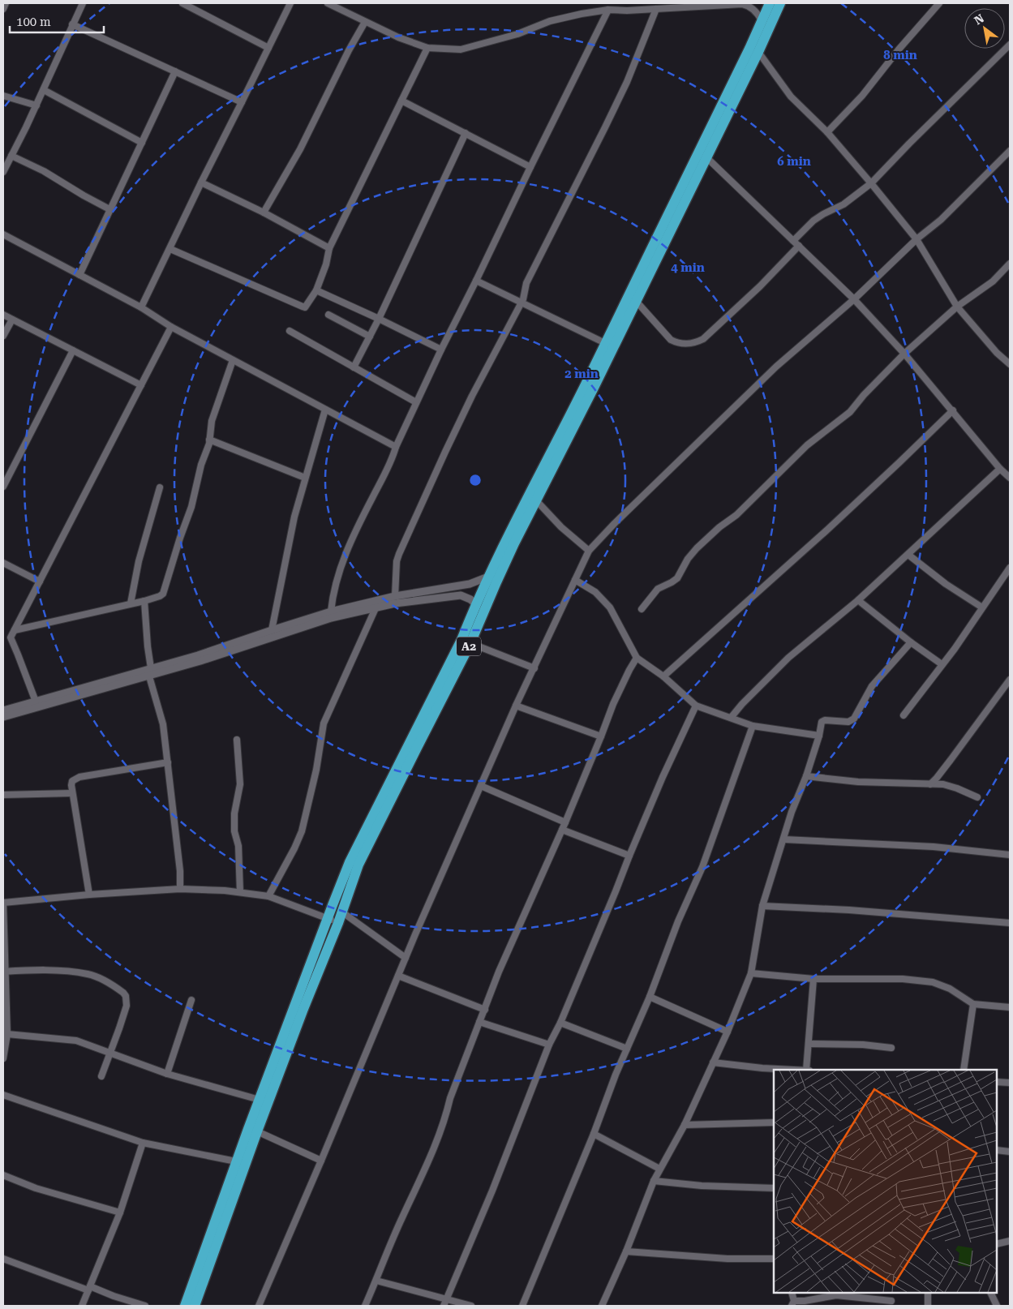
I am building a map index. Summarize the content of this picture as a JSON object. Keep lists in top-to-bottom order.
{
  "streets": {
    "highway": ["A2"]
  },
  "scale_bar": "100 m",
  "north": "top left",
  "rings": [
    "8 min",
    "6 min",
    "4 min",
    "2 min"
  ]
}
